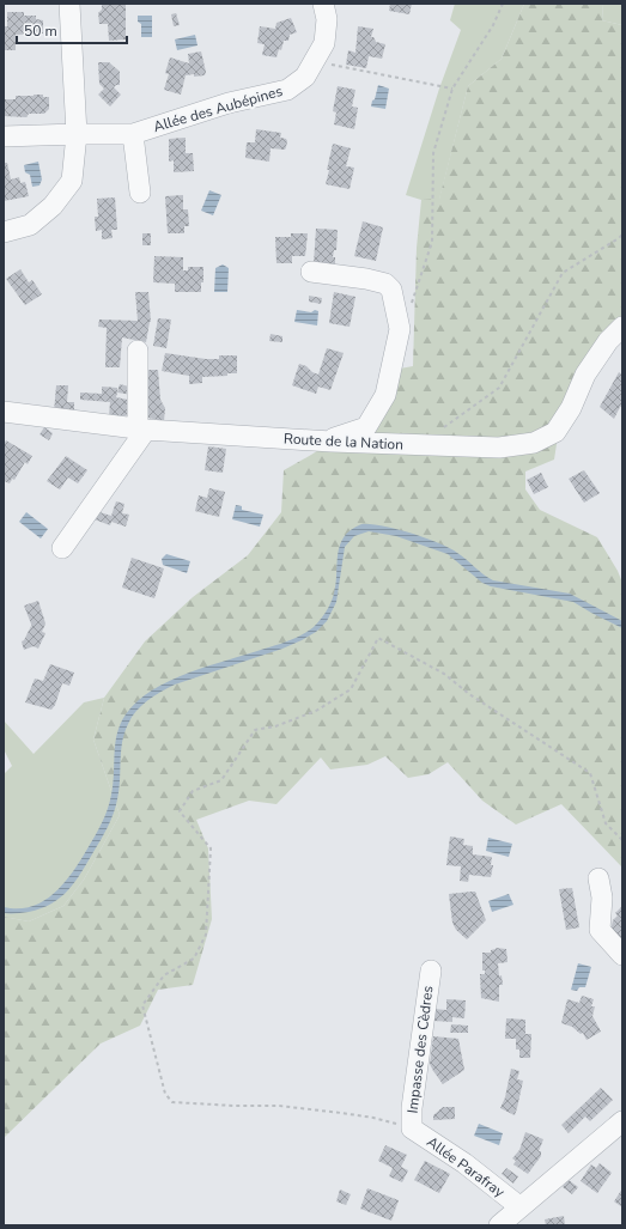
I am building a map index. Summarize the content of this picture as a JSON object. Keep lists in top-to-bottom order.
{
  "streets": {
    "street": [
      "Allée des Aubépines",
      "Route de la Nation",
      "Impasse des Cèdres",
      "Allée Parafray"
    ]
  },
  "crossings": [
    ["Impasse des Cèdres", "Allée Parafray"]
  ],
  "scale_bar": "50 m"
}
